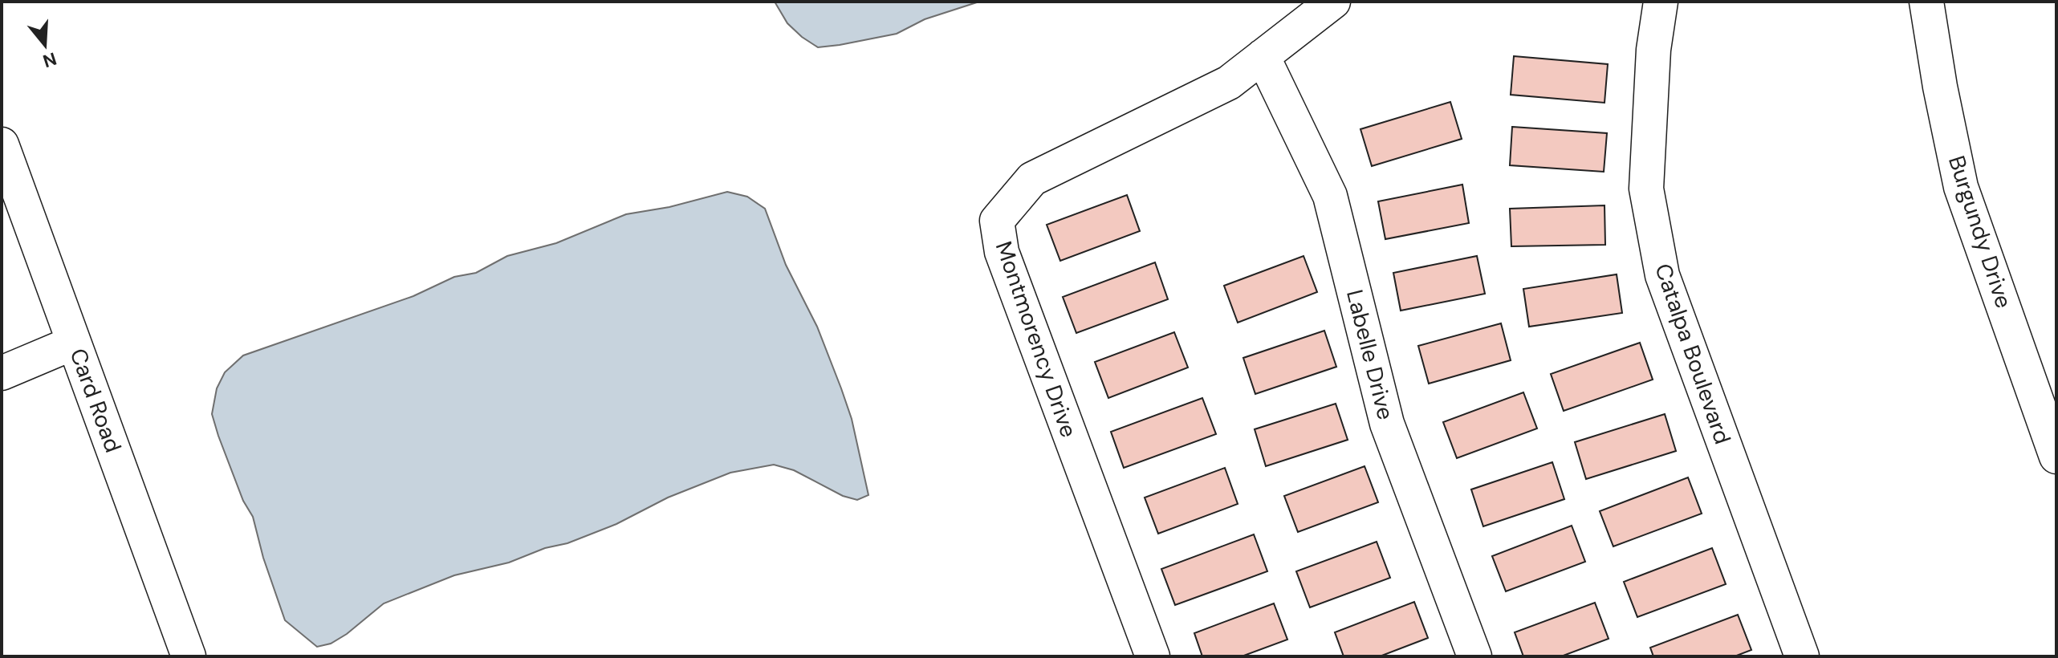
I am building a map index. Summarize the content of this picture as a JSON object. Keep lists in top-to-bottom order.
{
  "streets": {
    "street": [
      "Burgundy Drive",
      "Montmorency Drive",
      "Catalpa Boulevard",
      "Labelle Drive",
      "Card Road"
    ]
  },
  "crossings": [
    ["Montmorency Drive", "Labelle Drive"]
  ],
  "north": "bottom"
}
